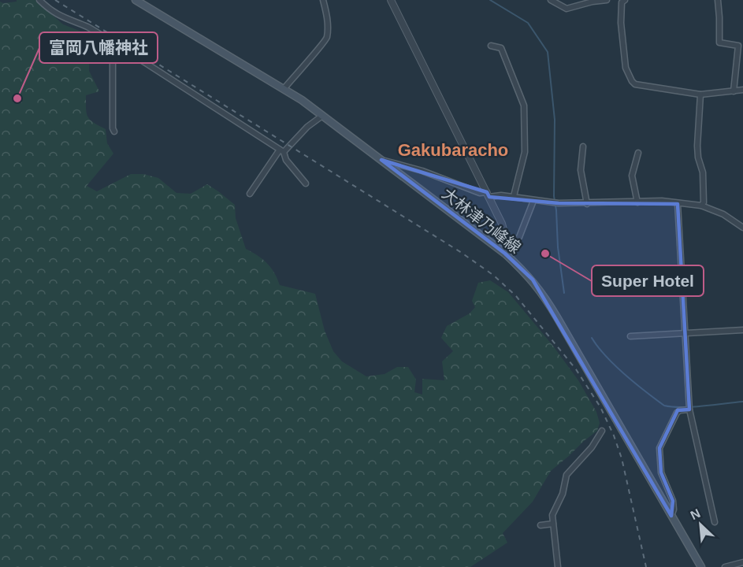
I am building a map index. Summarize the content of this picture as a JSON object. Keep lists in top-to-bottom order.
{
  "streets": {
    "main road": ["大林津乃峰線"]
  },
  "districts": ["Gakubaracho"],
  "places": ["富岡八幡神社", "Super Hotel"],
  "north": "top left"
}
